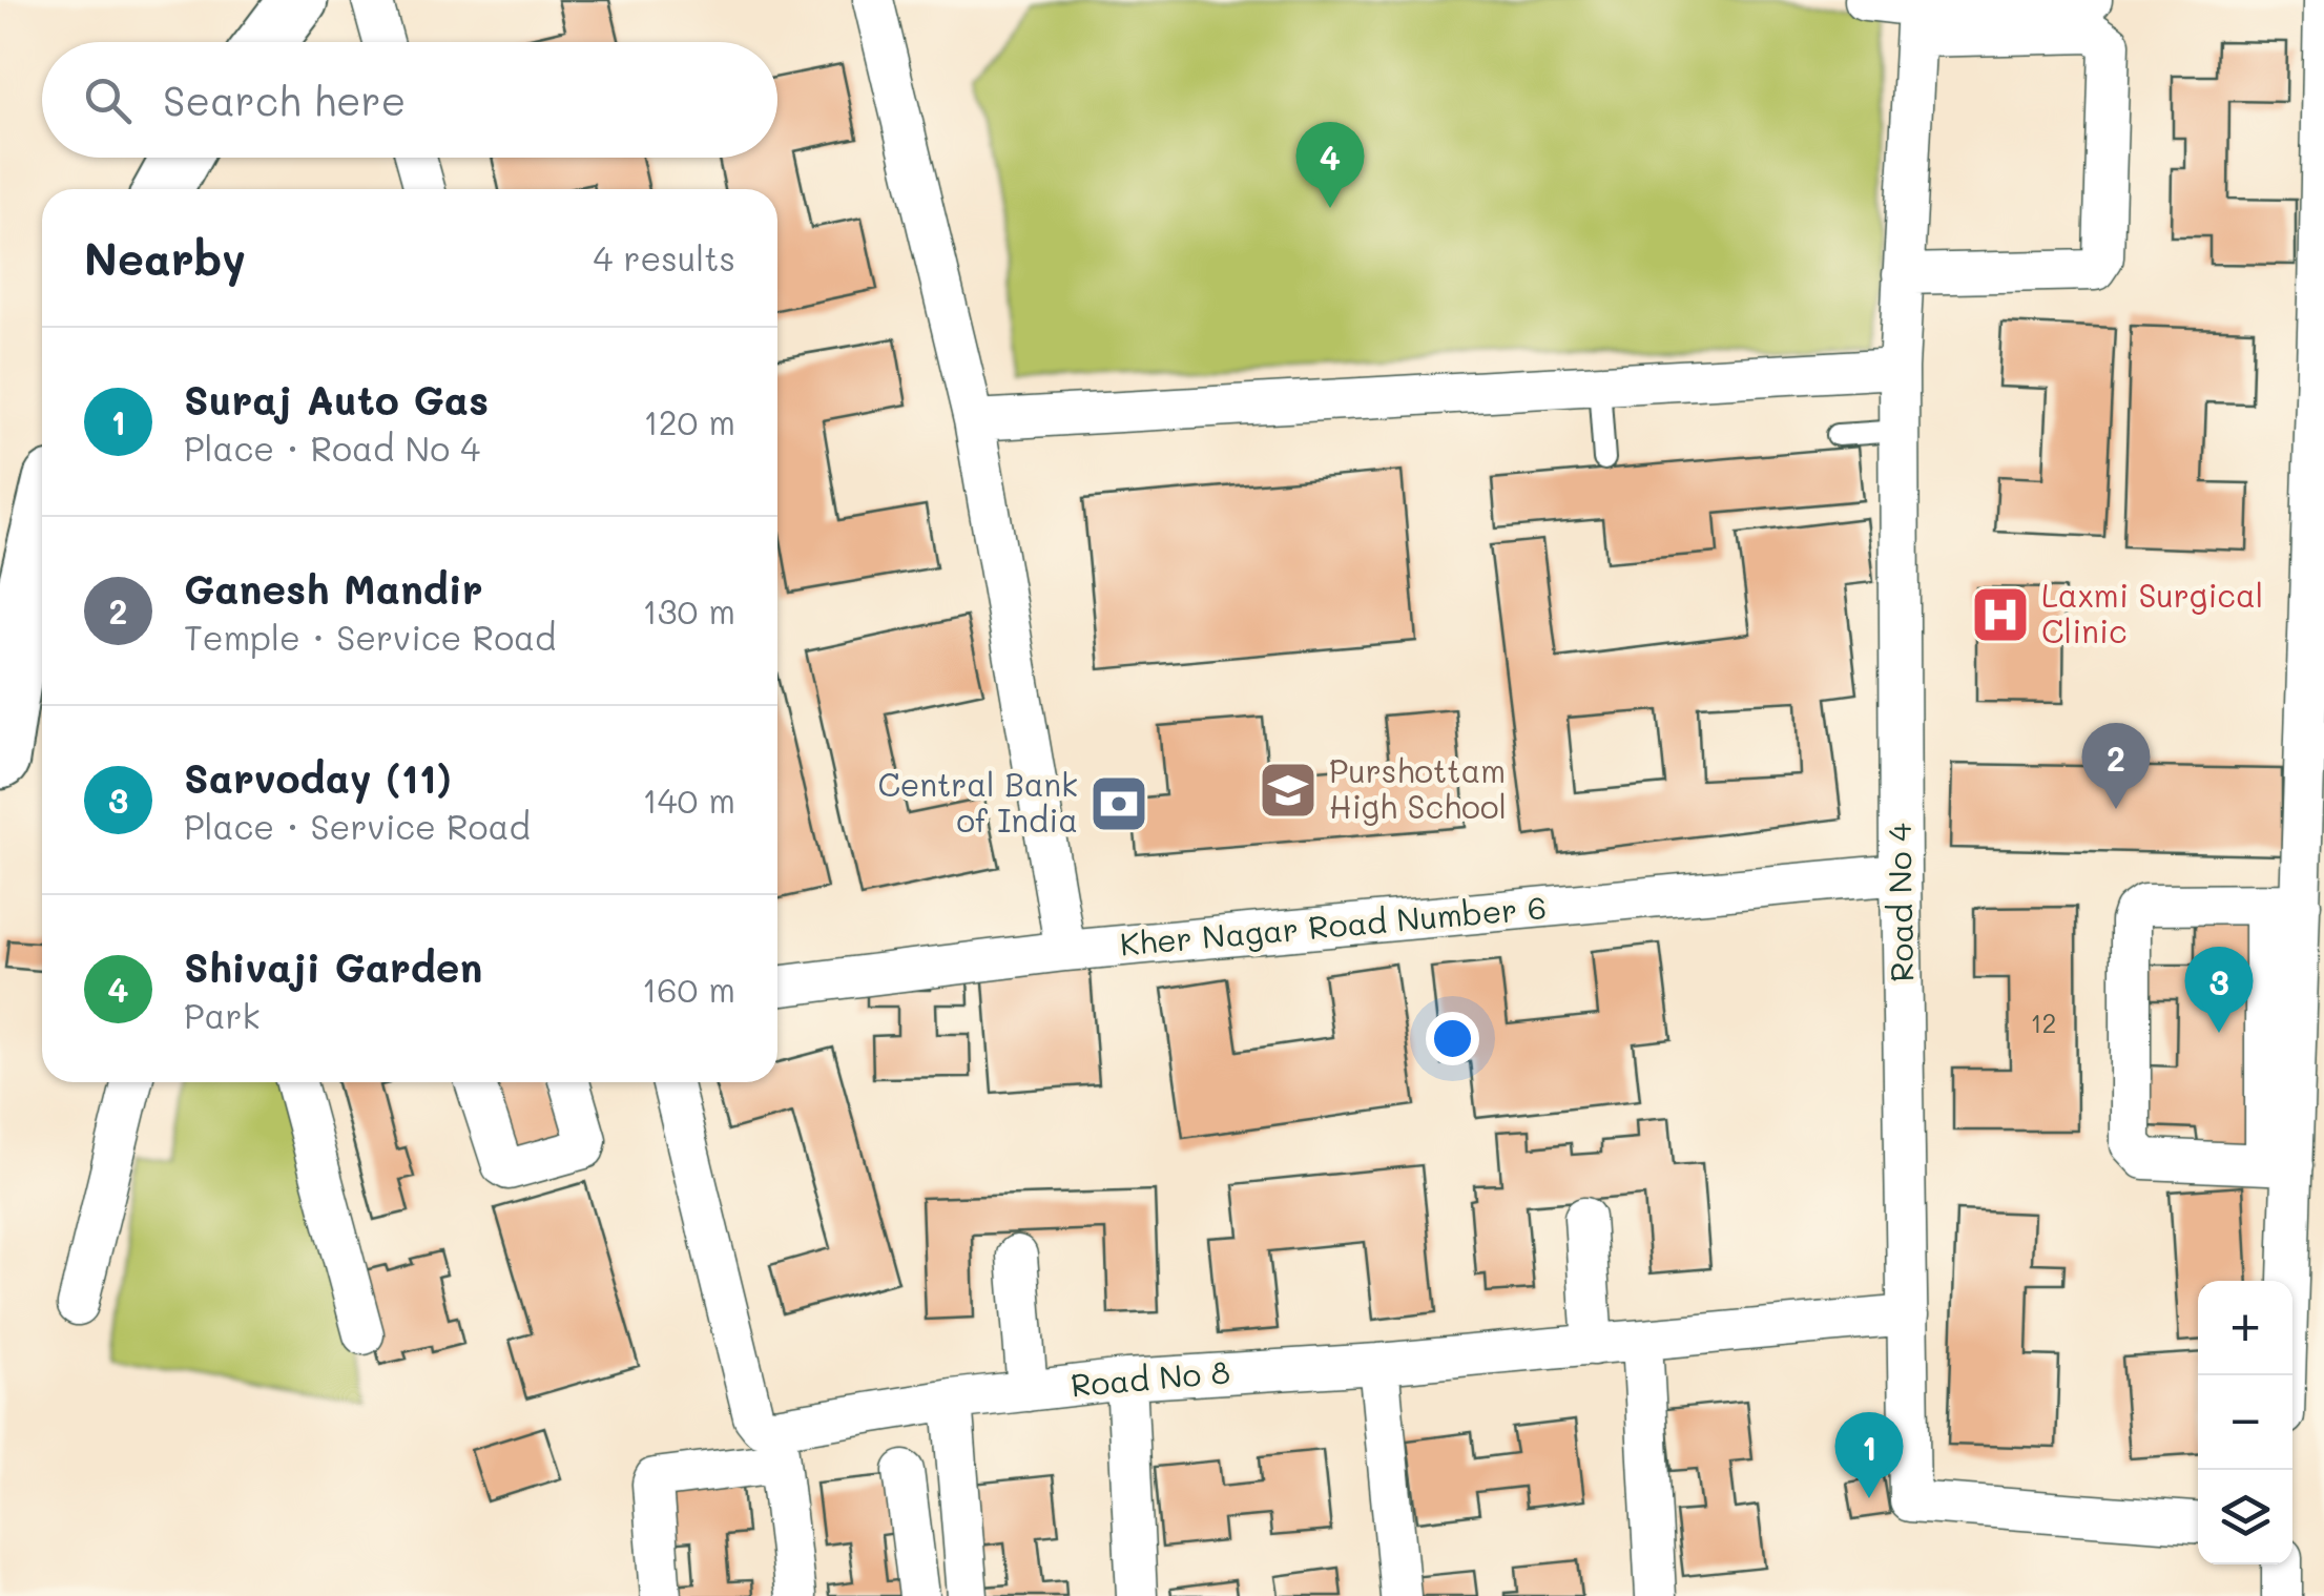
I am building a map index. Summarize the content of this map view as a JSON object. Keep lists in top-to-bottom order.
{
  "streets": {
    "street": ["Road No 4", "Kher Nagar Road Number 6", "Road No 8"]
  },
  "crossings": [
    ["Road No 4", "Kher Nagar Road Number 6"],
    ["Road No 4", "Road No 8"]
  ],
  "places": {
    "hospital": ["Laxmi Surgical Clinic"],
    "school or university": ["Purshottam High School"],
    "bank": ["Central Bank of India"]
  },
  "house_numbers": ["12"],
  "page": {
    "search": "Search here",
    "pins": [
      "4",
      "2",
      "3",
      "1"
    ],
    "heading": ["Nearby", "4 results"],
    "list": [
      {
        "mark": "1",
        "name": "Suraj Auto Gas",
        "note": "Place · Road No 4",
        "value": "120 m"
      },
      {
        "mark": "2",
        "name": "Ganesh Mandir",
        "note": "Temple · Service Road",
        "value": "130 m"
      },
      {
        "mark": "3",
        "name": "Sarvoday (11)",
        "note": "Place · Service Road",
        "value": "140 m"
      },
      {
        "mark": "4",
        "name": "Shivaji Garden",
        "note": "Park",
        "value": "160 m"
      }
    ],
    "map_buttons": ["+", "−"]
  }
}
